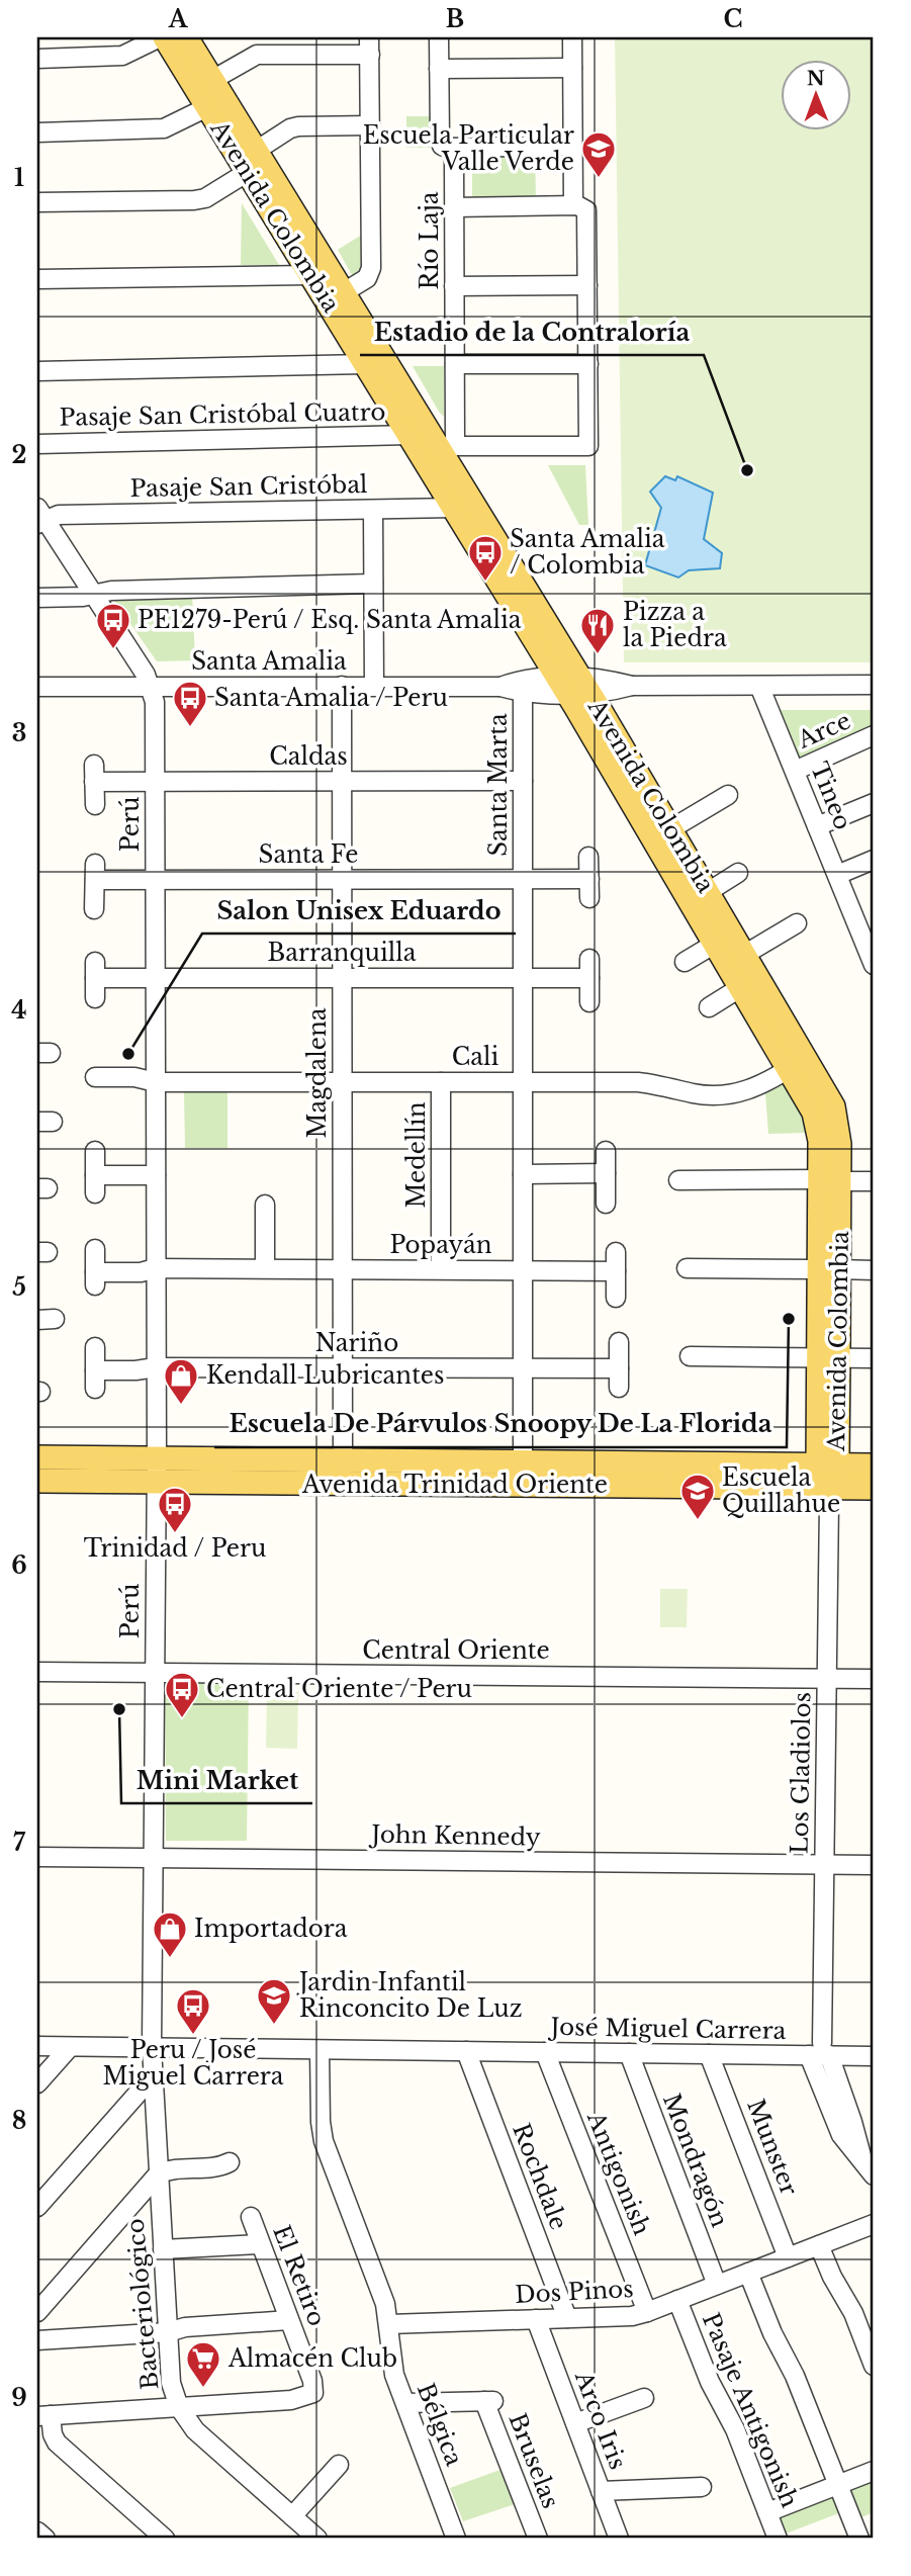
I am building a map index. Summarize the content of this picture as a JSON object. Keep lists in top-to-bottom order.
{
  "streets": {
    "main road": ["Avenida Colombia", "Avenida Trinidad Oriente"],
    "street": [
      "Río Laja",
      "Pasaje San Cristóbal Cuatro",
      "Pasaje San Cristóbal",
      "Santa Amalia",
      "Arce",
      "Caldas",
      "Santa Marta",
      "Tineo",
      "Perú",
      "Santa Fe",
      "Barranquilla",
      "Cali",
      "Magdalena",
      "Medellín",
      "Popayán",
      "Nariño",
      "Central Oriente",
      "Los Gladiolos",
      "John Kennedy",
      "José Miguel Carrera",
      "Munster",
      "Mondragón",
      "Antigonish",
      "Rochdale",
      "El Retiro",
      "Dos Pinos",
      "Bacteriológico",
      "Pasaje Antigonish",
      "Arco Iris",
      "Bélgica",
      "Bruselas"
    ]
  },
  "crossings": [
    ["Avenida Colombia", "Río Laja"],
    ["Avenida Colombia", "Pasaje San Cristóbal Cuatro"],
    ["Avenida Colombia", "Pasaje San Cristóbal"],
    ["Avenida Colombia", "Santa Amalia"],
    ["Avenida Colombia", "Cali"],
    ["Avenida Colombia", "Avenida Trinidad Oriente"],
    ["Avenida Colombia", "Los Gladiolos"],
    ["Pasaje San Cristóbal", "Perú"],
    ["Santa Amalia", "Santa Marta"],
    ["Santa Amalia", "Tineo"],
    ["Santa Amalia", "Perú"],
    ["Santa Amalia", "Magdalena"],
    ["Arce", "Tineo"],
    ["Caldas", "Santa Marta"],
    ["Caldas", "Perú"],
    ["Caldas", "Magdalena"],
    ["Santa Marta", "Santa Fe"],
    ["Santa Marta", "Barranquilla"],
    ["Santa Marta", "Cali"],
    ["Santa Marta", "Popayán"],
    ["Santa Marta", "Nariño"],
    ["Santa Marta", "Avenida Trinidad Oriente"],
    ["Perú", "Santa Fe"],
    ["Perú", "Barranquilla"],
    ["Perú", "Cali"],
    ["Perú", "Popayán"],
    ["Perú", "Nariño"],
    ["Perú", "Avenida Trinidad Oriente"],
    ["Perú", "Central Oriente"],
    ["Perú", "John Kennedy"],
    ["Perú", "José Miguel Carrera"],
    ["Perú", "Bacteriológico"],
    ["Santa Fe", "Magdalena"],
    ["Barranquilla", "Magdalena"],
    ["Cali", "Magdalena"],
    ["Cali", "Medellín"],
    ["Magdalena", "Popayán"],
    ["Magdalena", "Nariño"],
    ["Magdalena", "Avenida Trinidad Oriente"],
    ["Medellín", "Popayán"],
    ["Avenida Trinidad Oriente", "Los Gladiolos"],
    ["Central Oriente", "Los Gladiolos"],
    ["Los Gladiolos", "John Kennedy"],
    ["Los Gladiolos", "José Miguel Carrera"],
    ["José Miguel Carrera", "Munster"],
    ["José Miguel Carrera", "Mondragón"],
    ["José Miguel Carrera", "Antigonish"],
    ["José Miguel Carrera", "Rochdale"],
    ["José Miguel Carrera", "Bacteriológico"],
    ["José Miguel Carrera", "Bélgica"],
    ["Munster", "Dos Pinos"],
    ["Mondragón", "Dos Pinos"],
    ["Antigonish", "Dos Pinos"],
    ["Rochdale", "Dos Pinos"],
    ["El Retiro", "Bacteriológico"],
    ["Dos Pinos", "Pasaje Antigonish"],
    ["Dos Pinos", "Arco Iris"],
    ["Dos Pinos", "Bélgica"],
    ["Bélgica", "Bruselas"]
  ],
  "places": {
    "school or university": ["Escuela Particular Valle Verde", "Escuela Quillahue", "Jardin Infantil Rinconcito De Luz"],
    "other": [
      "Estadio de la Contraloría",
      "Salon Unisex Eduardo",
      "Escuela De Párvulos Snoopy De La Florida",
      "Mini Market"
    ],
    "bus stop": [
      "Santa Amalia / Colombia",
      "PE1279-Perú / Esq. Santa Amalia",
      "Santa Amalia / Peru",
      "Trinidad / Peru",
      "Central Oriente / Peru",
      "Peru / José Miguel Carrera"
    ],
    "restaurant": ["Pizza a la Piedra"],
    "shop": ["Kendall Lubricantes", "Importadora"],
    "supermarket": ["Almacén Club"]
  },
  "north": "top",
  "grid": {
    "columns": ["A", "B", "C"],
    "rows": [
      "1",
      "2",
      "3",
      "4",
      "5",
      "6",
      "7",
      "8",
      "9"
    ]
  }
}
